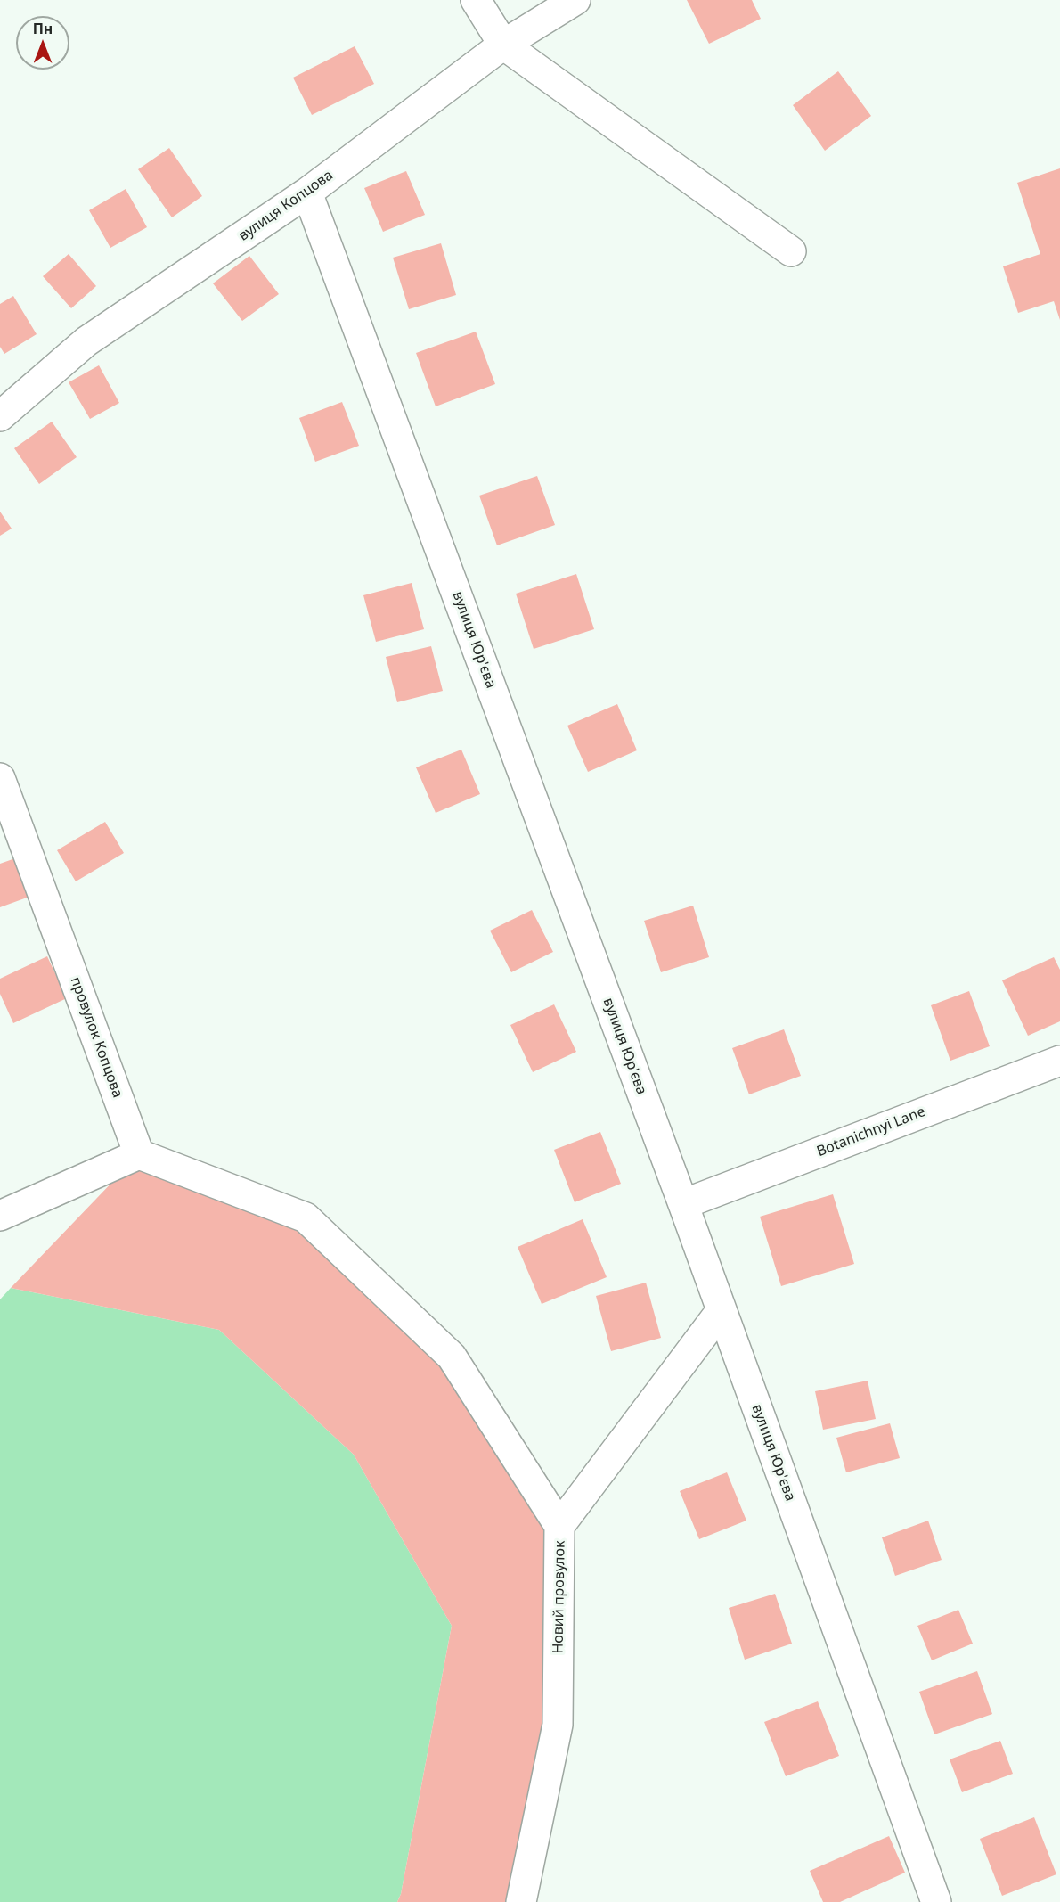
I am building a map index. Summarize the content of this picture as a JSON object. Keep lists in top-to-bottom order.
{
  "streets": {
    "street": [
      "вулиця Копцова",
      "вулиця Юр'єва",
      "провулок Копцова",
      "Botanichnyi Lane",
      "Новий провулок"
    ]
  },
  "crossings": [
    ["вулиця Копцова", "вулиця Юр'єва"],
    ["вулиця Юр'єва", "Botanichnyi Lane"],
    ["вулиця Юр'єва", "Новий провулок"]
  ],
  "north": "top"
}
